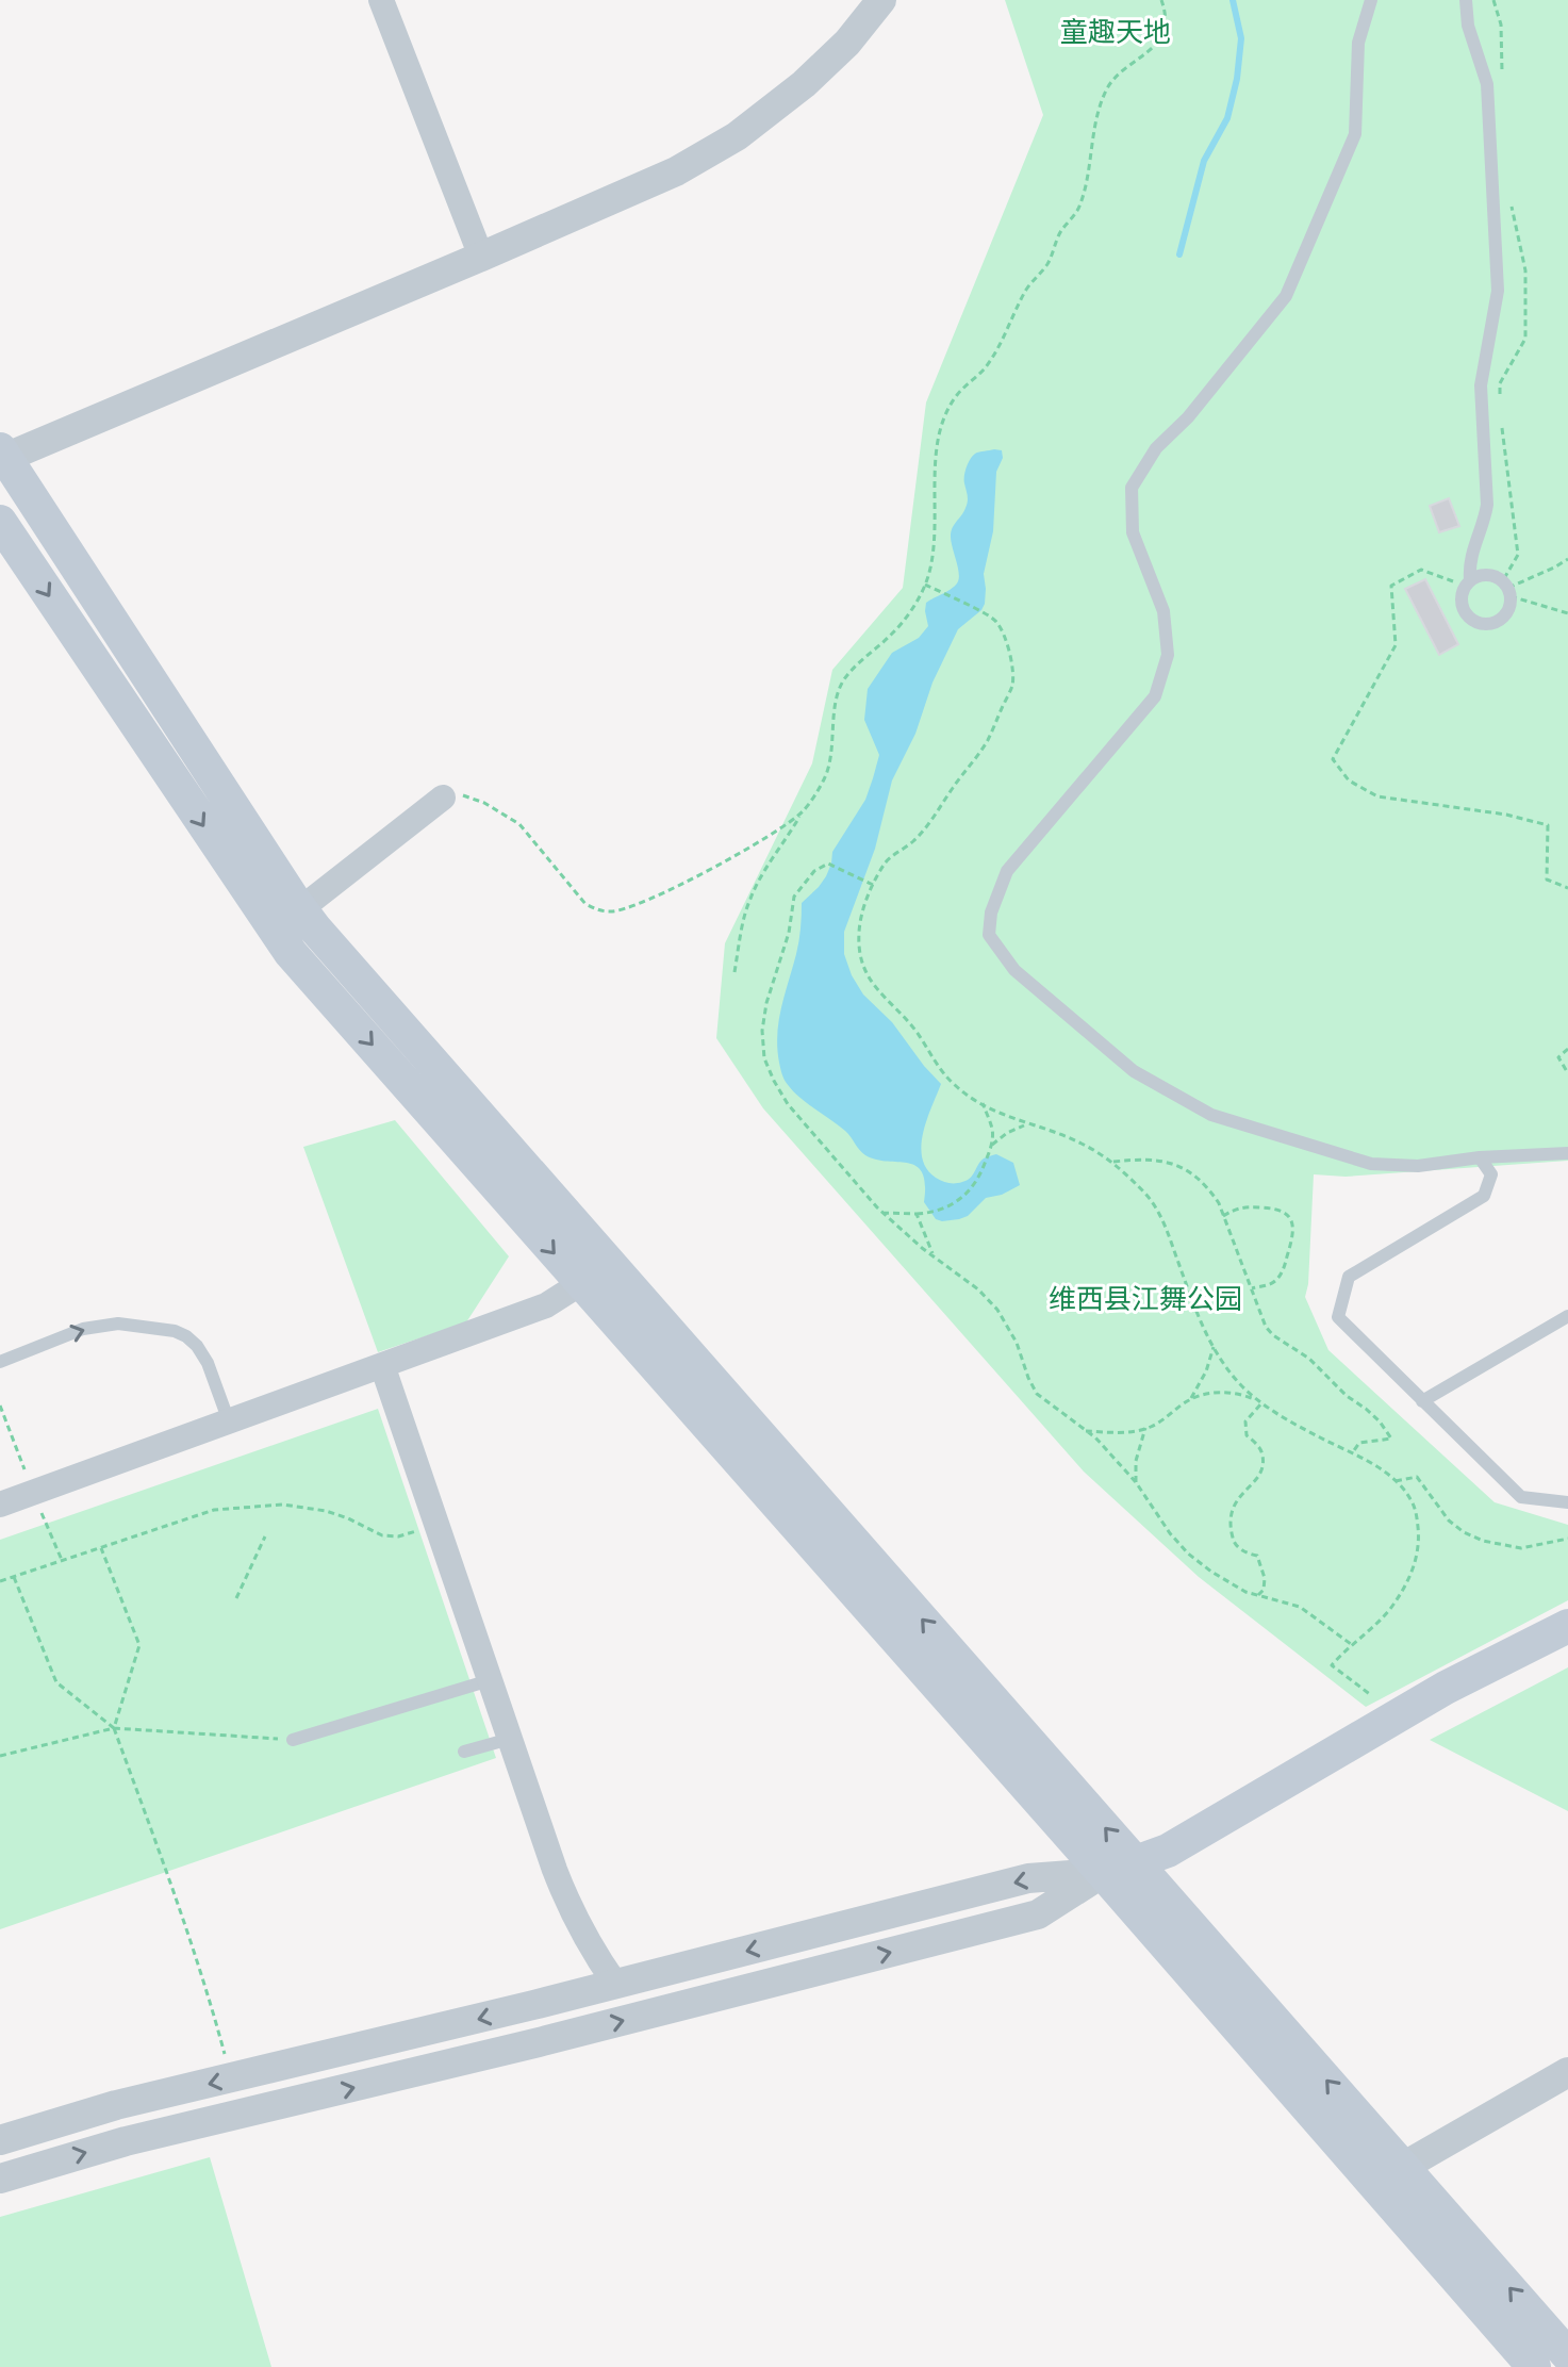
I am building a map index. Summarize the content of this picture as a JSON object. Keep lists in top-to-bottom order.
{
  "parks": ["童趣天地", "维西县江舞公园"]
}
